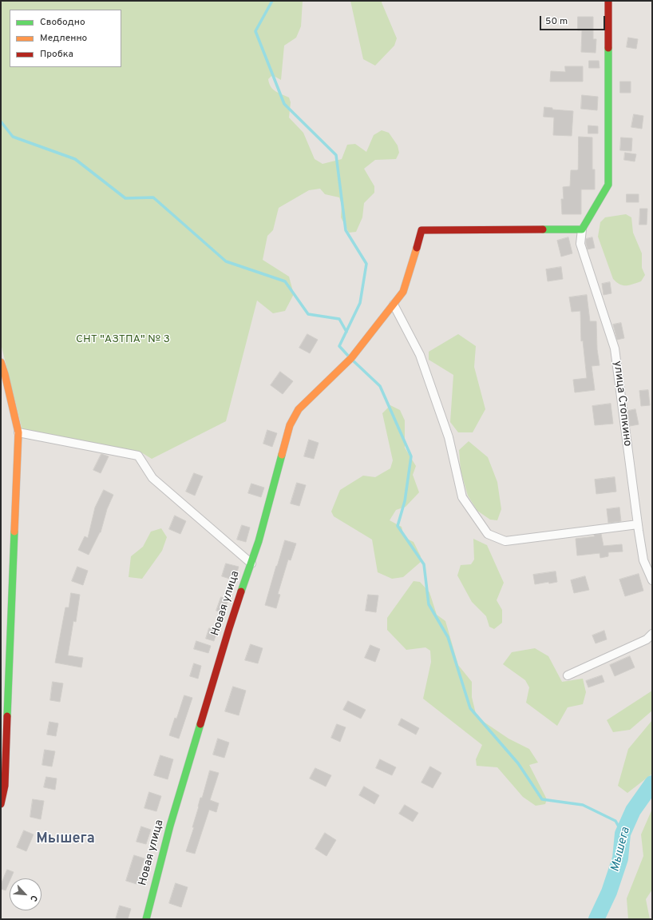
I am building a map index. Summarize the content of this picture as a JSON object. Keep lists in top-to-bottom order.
{
  "streets": {
    "street": ["улица Стопкино", "Новая улица"]
  },
  "crossings": [
    ["улица Стопкино", "Новая улица"]
  ],
  "districts": ["Мышега"],
  "water": ["Мышега"],
  "parks": ["СНТ \"АЗТПА\" № 3"],
  "legend": ["Свободно", "Медленно", "Пробка"],
  "scale_bar": "50 m",
  "north": "bottom right"
}
